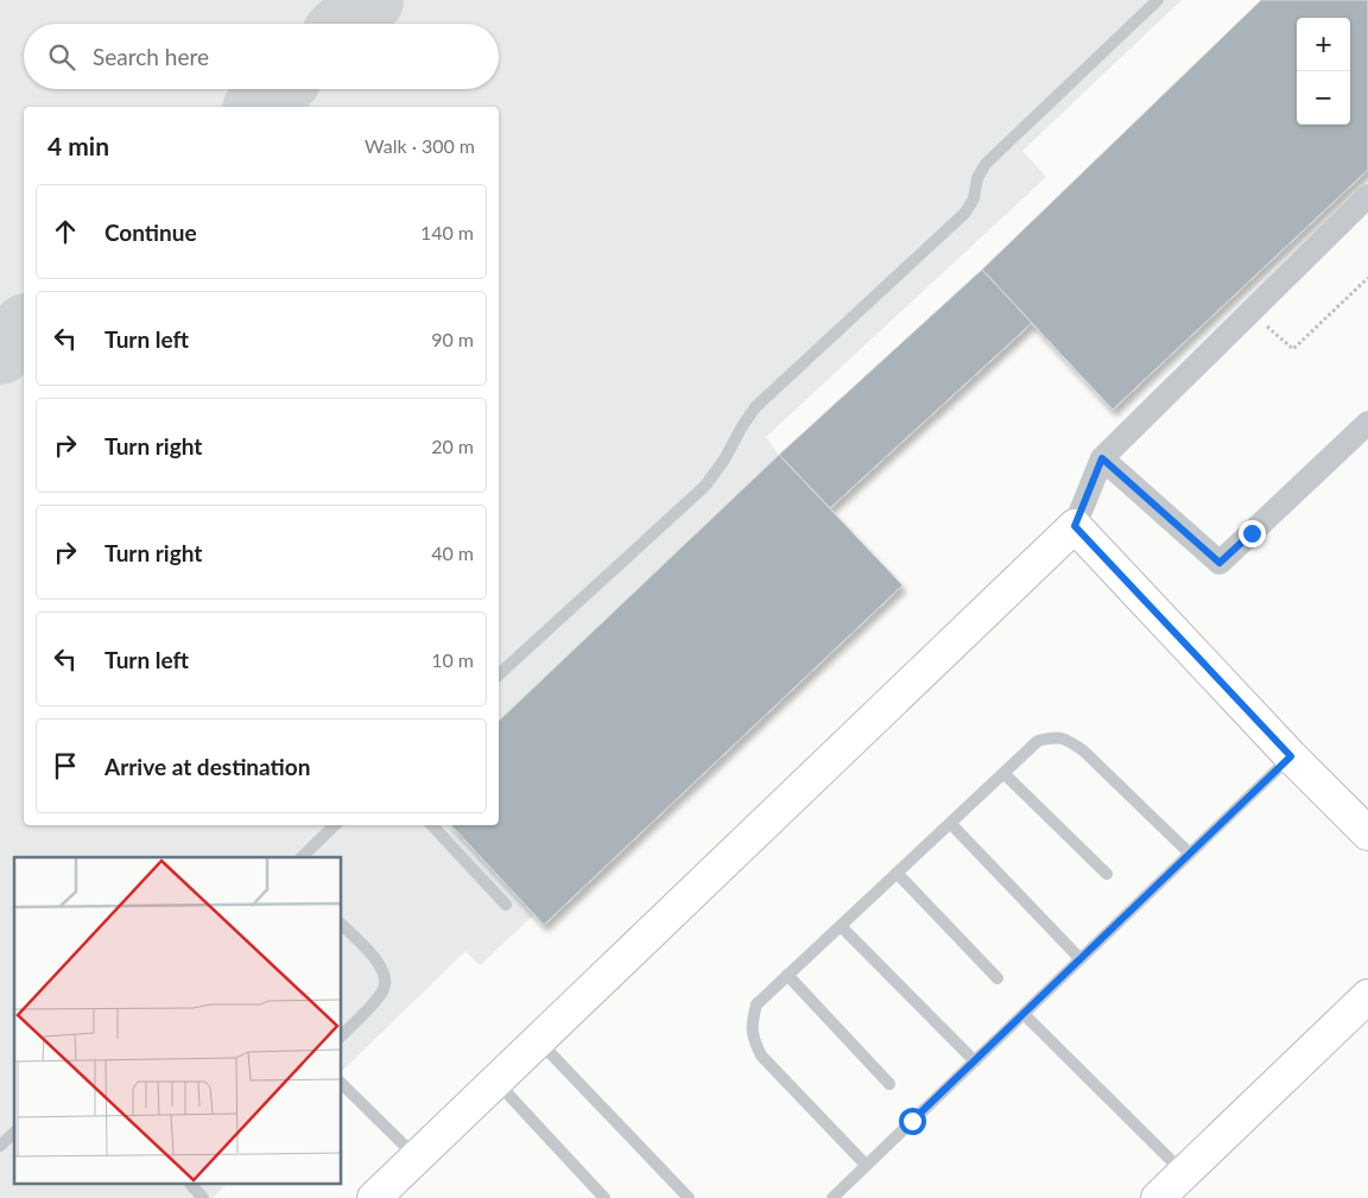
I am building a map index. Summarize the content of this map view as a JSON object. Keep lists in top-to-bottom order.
{
  "page": {
    "map_buttons": ["+", "−"],
    "search": "Search here",
    "heading": ["4 min", "Walk · 300 m"],
    "list": [
      ["Continue", "140 m"],
      ["Turn left", "90 m"],
      ["Turn right", "20 m"],
      ["Turn right", "40 m"],
      ["Turn left", "10 m"],
      "Arrive at destination"
    ]
  }
}
